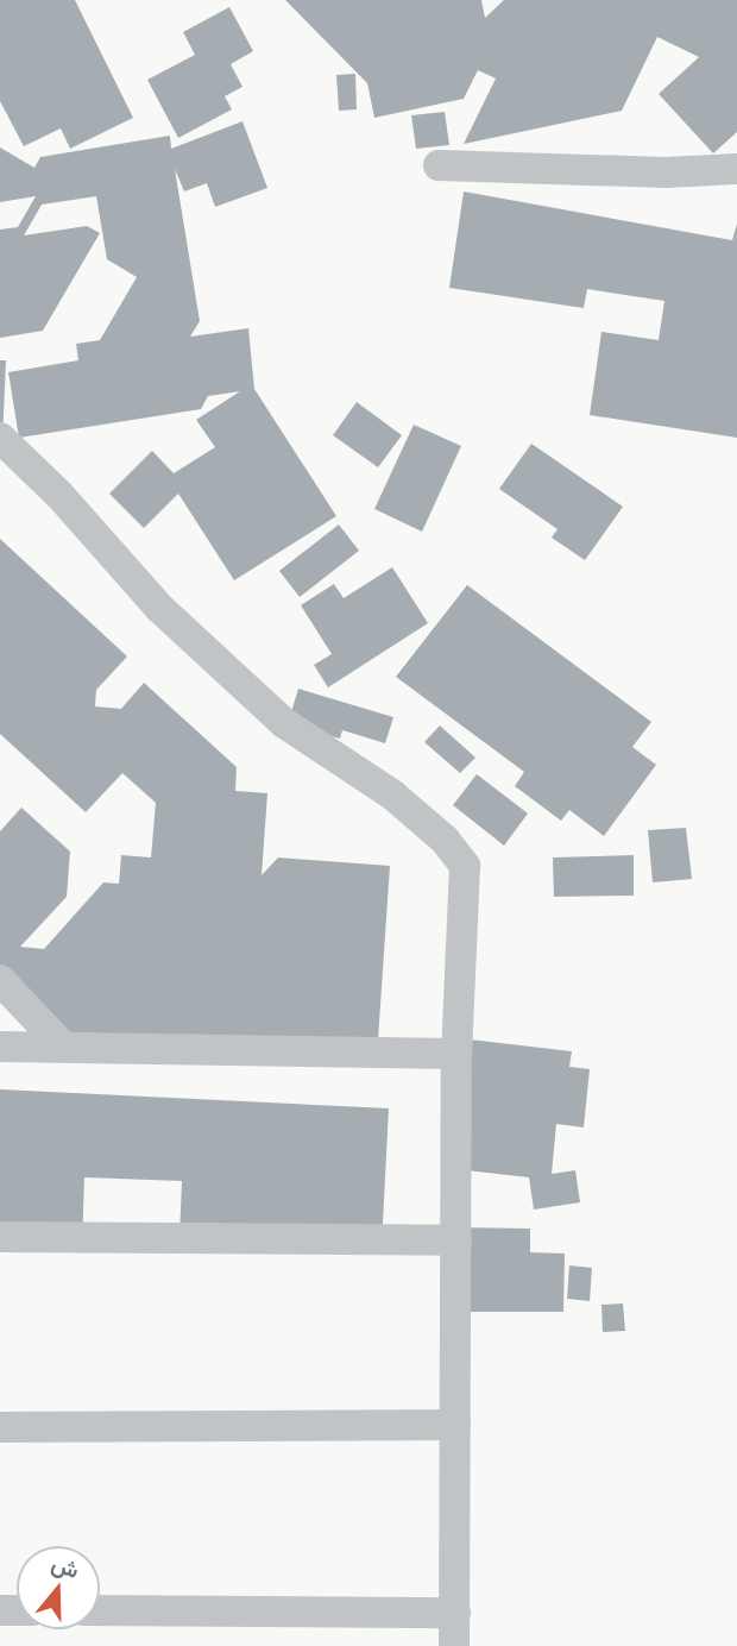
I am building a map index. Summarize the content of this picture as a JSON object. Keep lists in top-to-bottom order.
{
  "north": "top"
}
